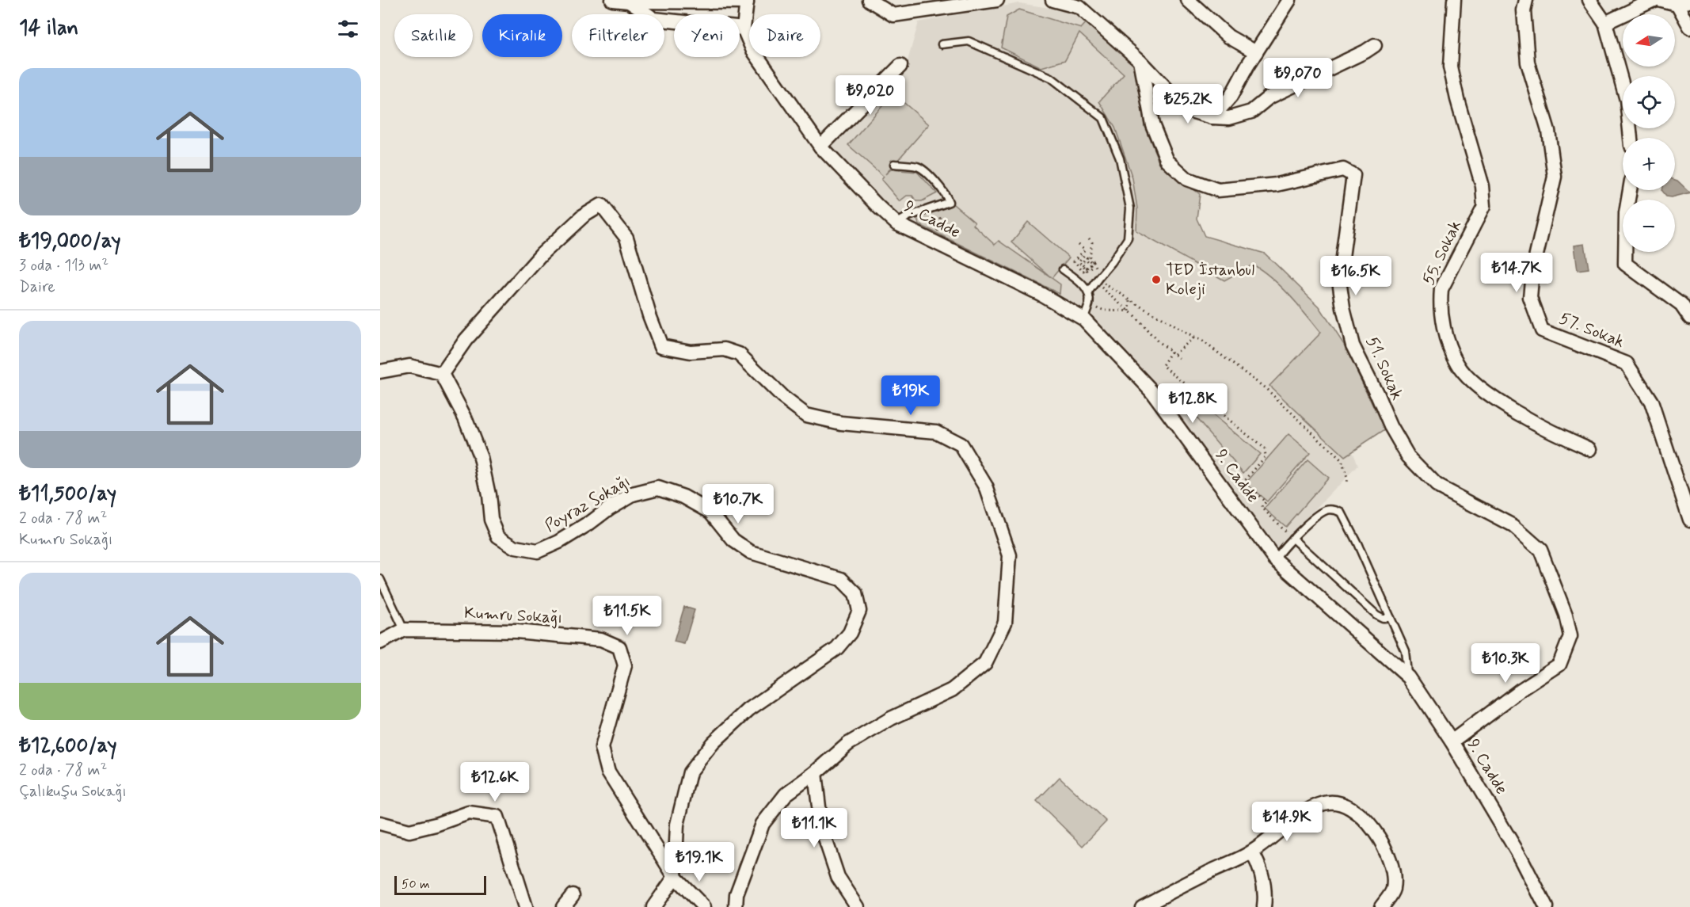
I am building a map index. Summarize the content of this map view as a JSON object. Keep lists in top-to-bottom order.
{
  "streets": {
    "street": [
      "9. Cadde",
      "55. Sokak",
      "57. Sokak",
      "51. Sokak",
      "Poyraz Sokağı",
      "Kumru Sokağı"
    ]
  },
  "crossings": [
    ["9. Cadde", "51. Sokak"],
    ["Poyraz Sokağı", "Kumru Sokağı"]
  ],
  "places": ["TED İstanbul Koleji"],
  "scale_bar": "50 m",
  "north": "left",
  "page": {
    "heading": "14 ilan",
    "map_buttons": ["+", "−"],
    "chip": [
      "Satılık",
      "Kiralık",
      "Filtreler",
      "Yeni",
      "Daire"
    ],
    "list": [
      {
        "name": "₺19,000/ay",
        "note": "3 oda · 113 m² · Daire"
      },
      {
        "name": "₺11,500/ay",
        "note": "2 oda · 78 m² · Kumru Sokağı"
      },
      {
        "name": "₺12,600/ay",
        "note": "2 oda · 78 m² · Çalıkuşu Sokağı"
      }
    ],
    "price": [
      "₺9,070",
      "₺9,020",
      "₺25.2K",
      "₺14.7K",
      "₺16.5K",
      "₺19K",
      "₺12.8K",
      "₺10.7K",
      "₺11.5K",
      "₺10.3K",
      "₺12.6K",
      "₺14.9K",
      "₺11.1K",
      "₺19.1K"
    ],
    "scale": "50 m"
  }
}
